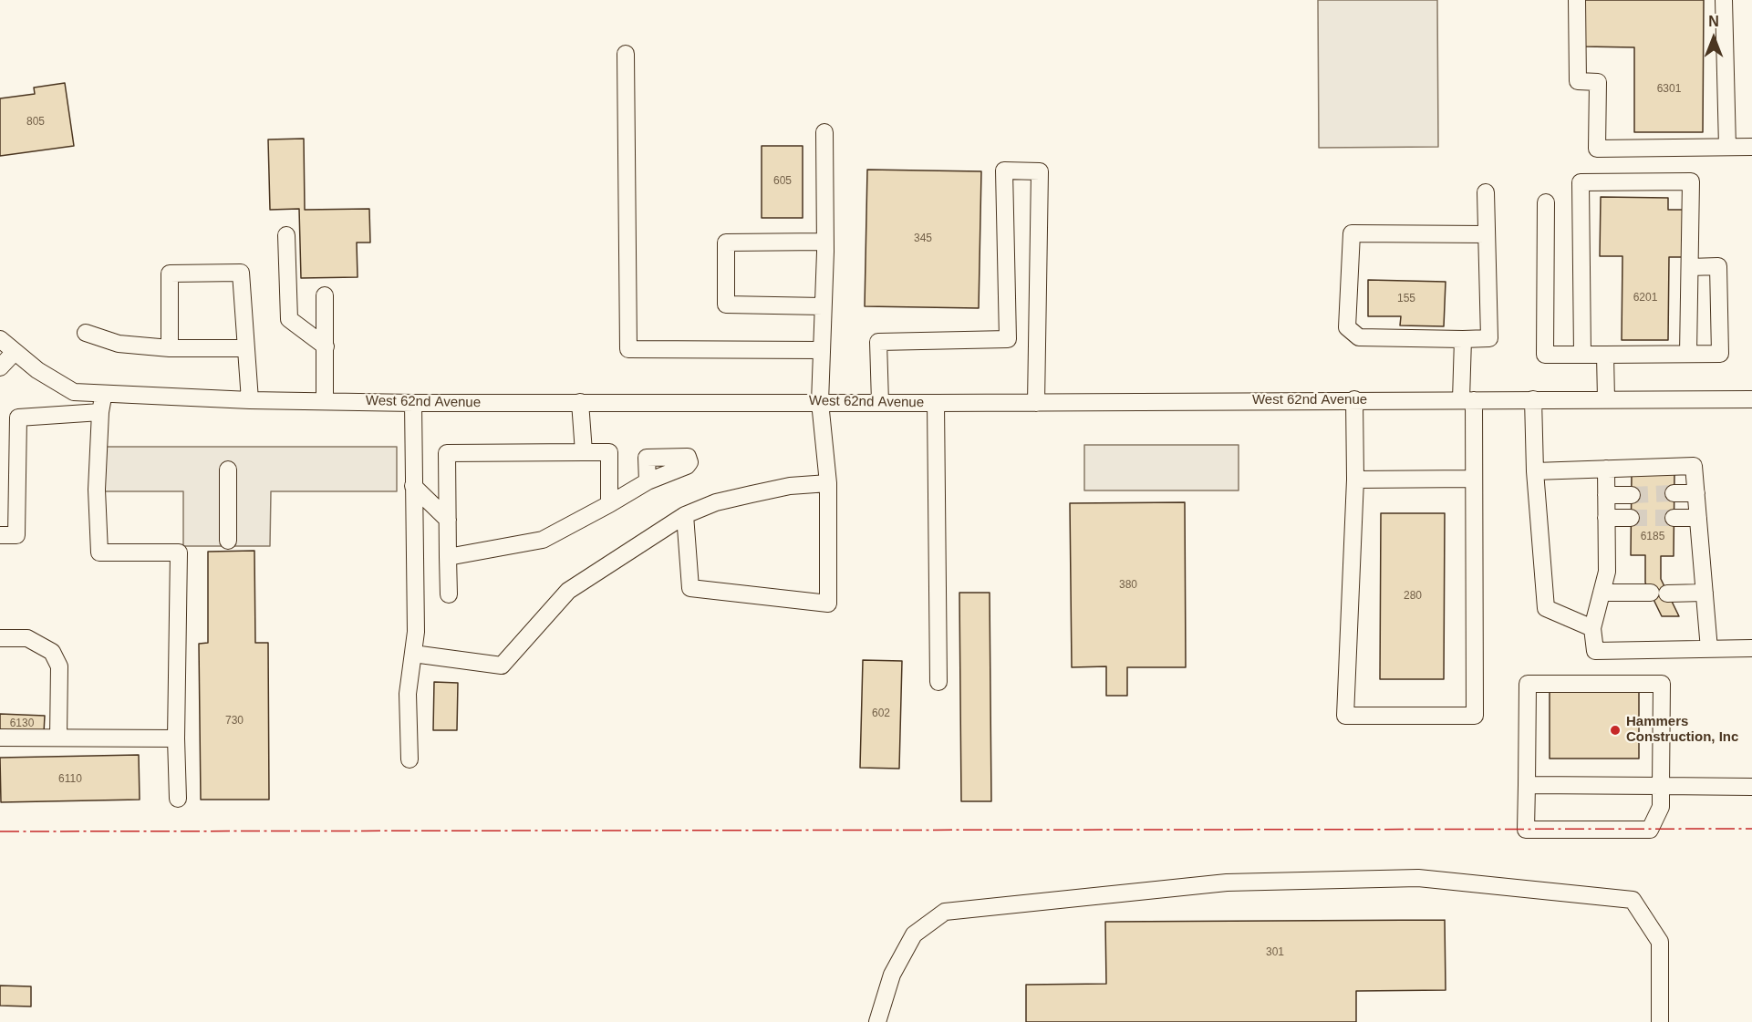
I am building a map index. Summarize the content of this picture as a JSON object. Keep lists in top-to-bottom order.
{
  "streets": {
    "street": ["West 62nd Avenue"]
  },
  "places": ["Hammers Construction, Inc"],
  "house_numbers": [
    "6301",
    "805",
    "605",
    "345",
    "6201",
    "155",
    "6185",
    "380",
    "280",
    "602",
    "730",
    "6130",
    "6110",
    "301"
  ],
  "north": "top"
}
